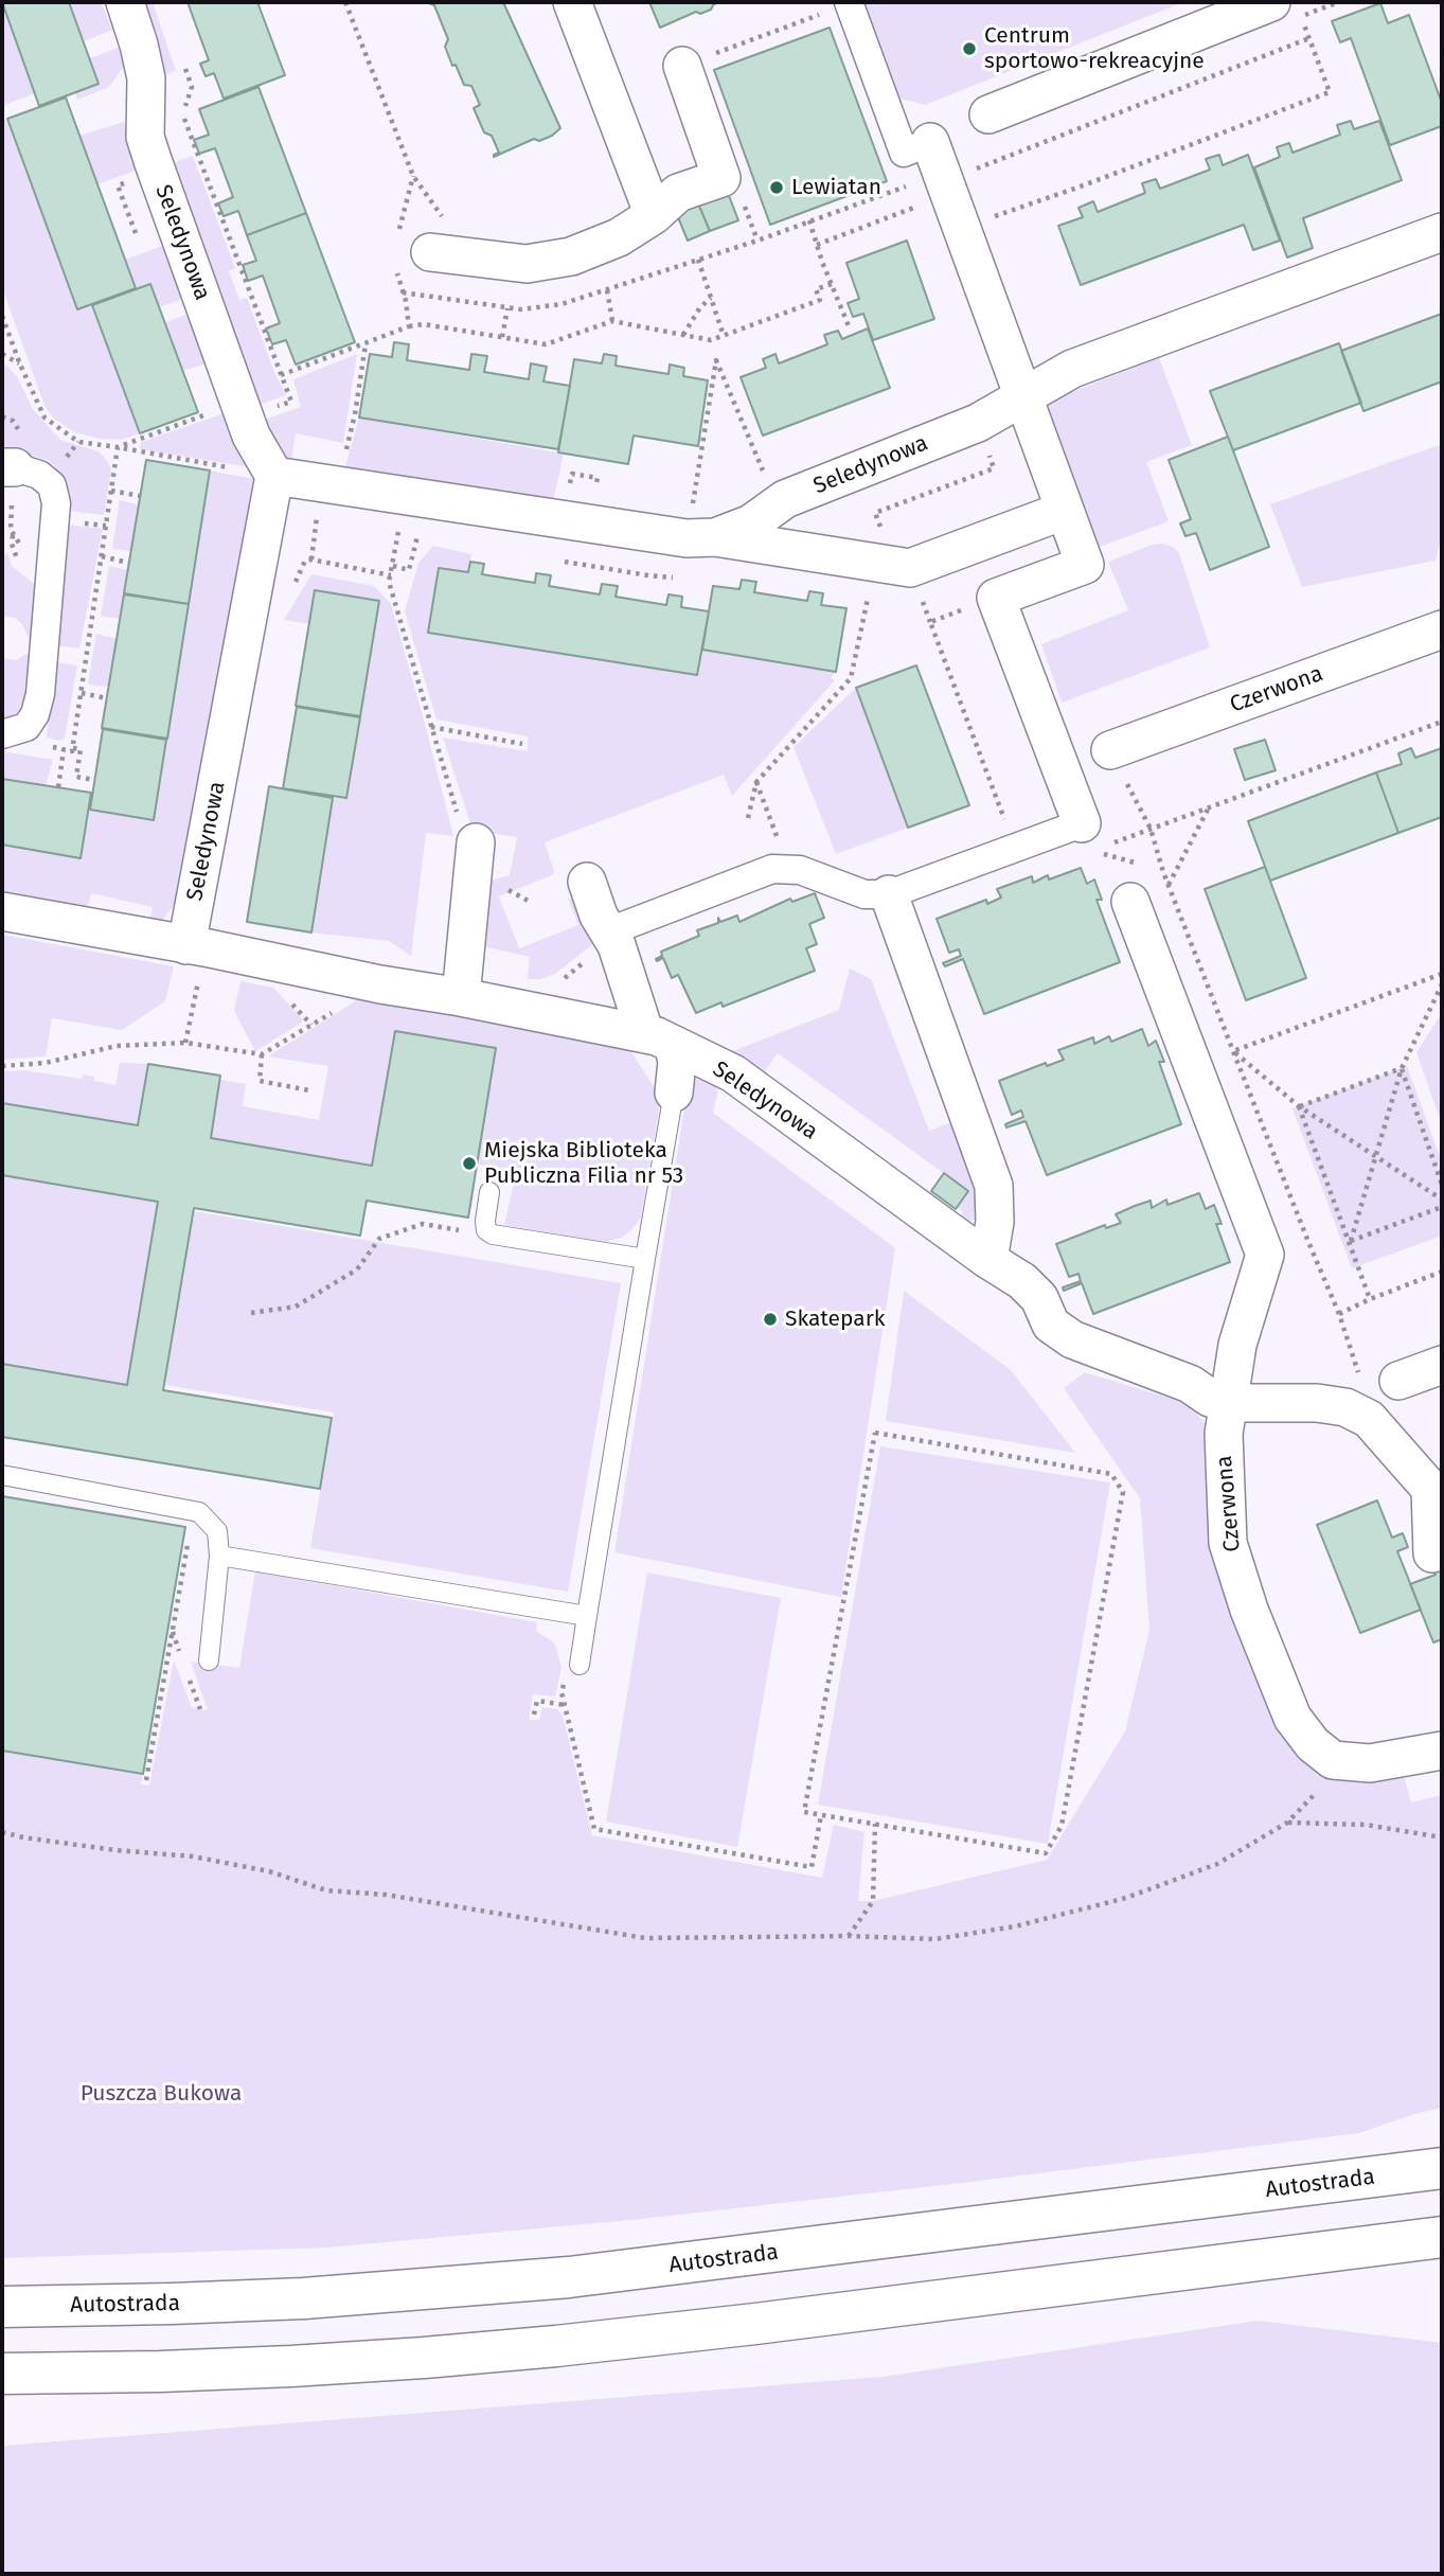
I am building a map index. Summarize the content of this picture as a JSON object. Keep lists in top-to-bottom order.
{
  "streets": {
    "highway": ["Autostrada"],
    "street": ["Seledynowa", "Czerwona"]
  },
  "crossings": [
    ["Seledynowa", "Czerwona"]
  ],
  "parks": ["Puszcza Bukowa"],
  "places": [
    "Centrum sportowo-rekreacyjne",
    "Lewiatan",
    "Miejska Biblioteka Publiczna Filia nr 53",
    "Skatepark"
  ]
}
